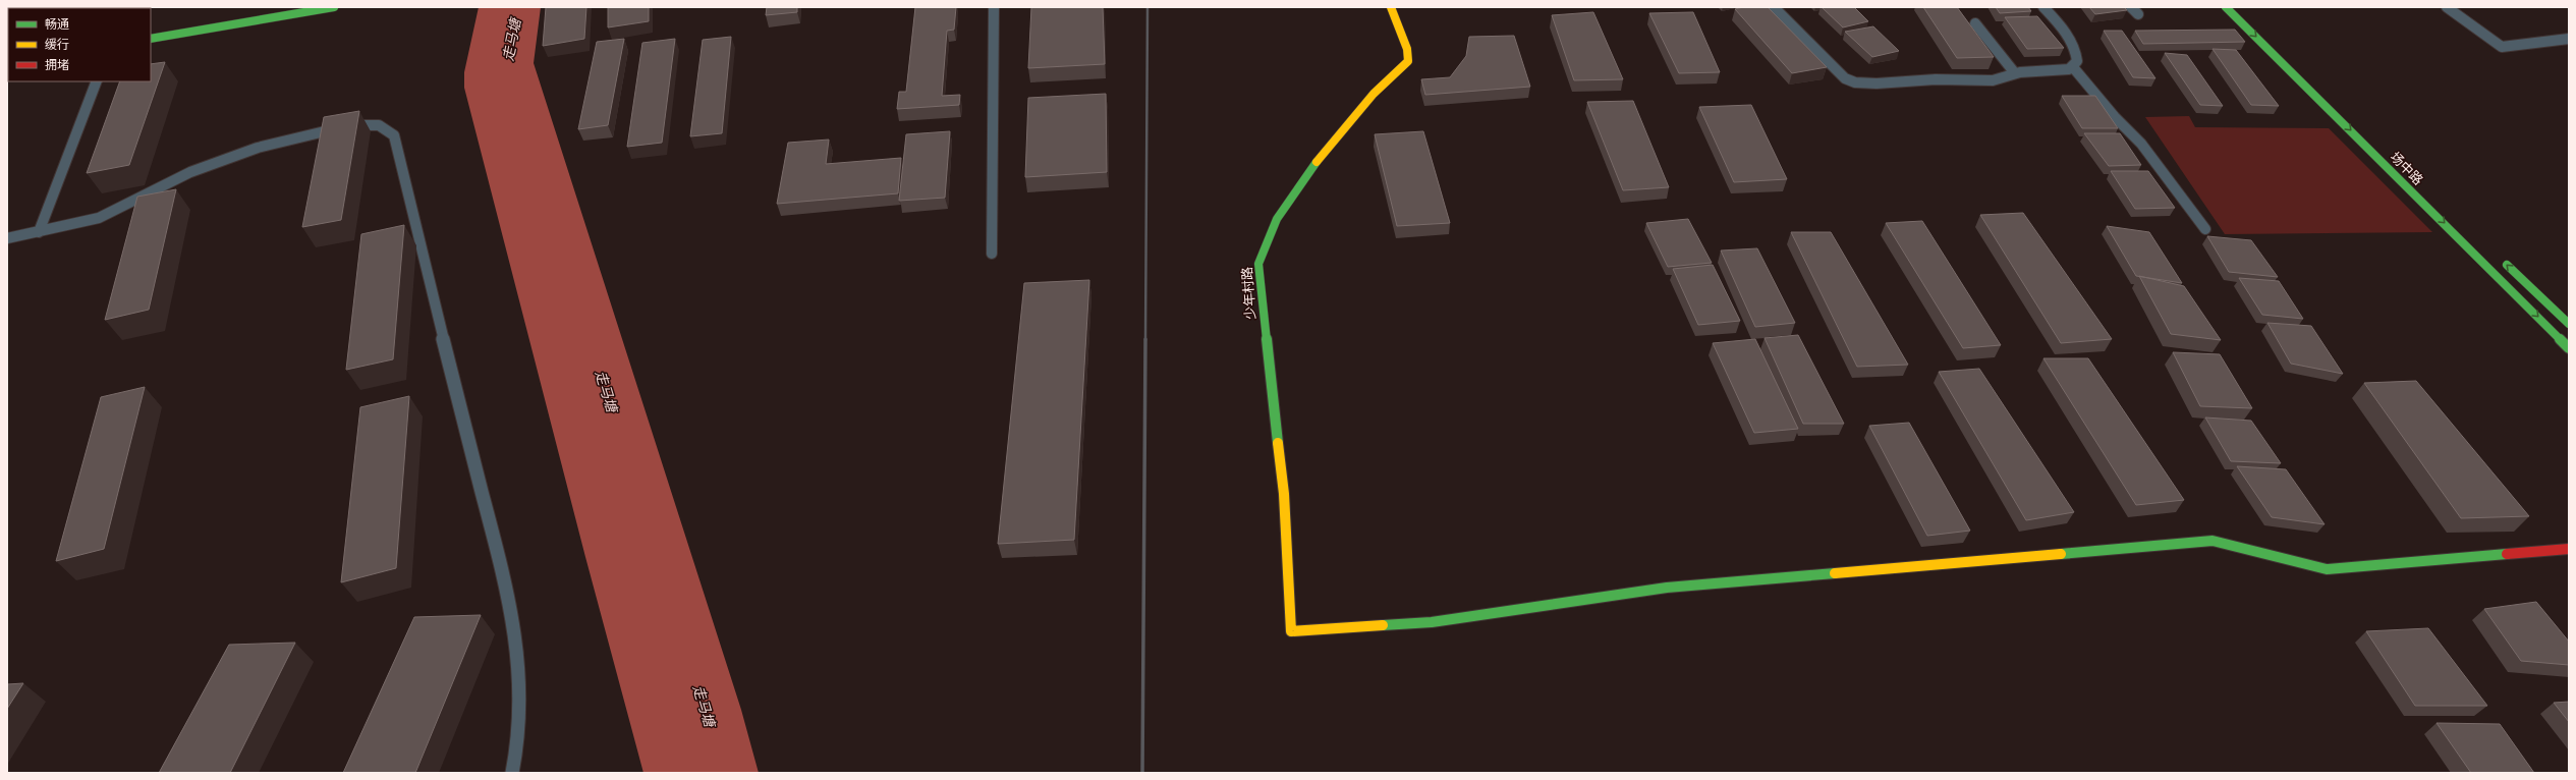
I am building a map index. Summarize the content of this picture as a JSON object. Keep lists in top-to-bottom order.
{
  "streets": {
    "street": ["场中路", "少年村路"]
  },
  "water": ["走马塘"],
  "legend": ["畅通", "缓行", "拥堵"]
}
